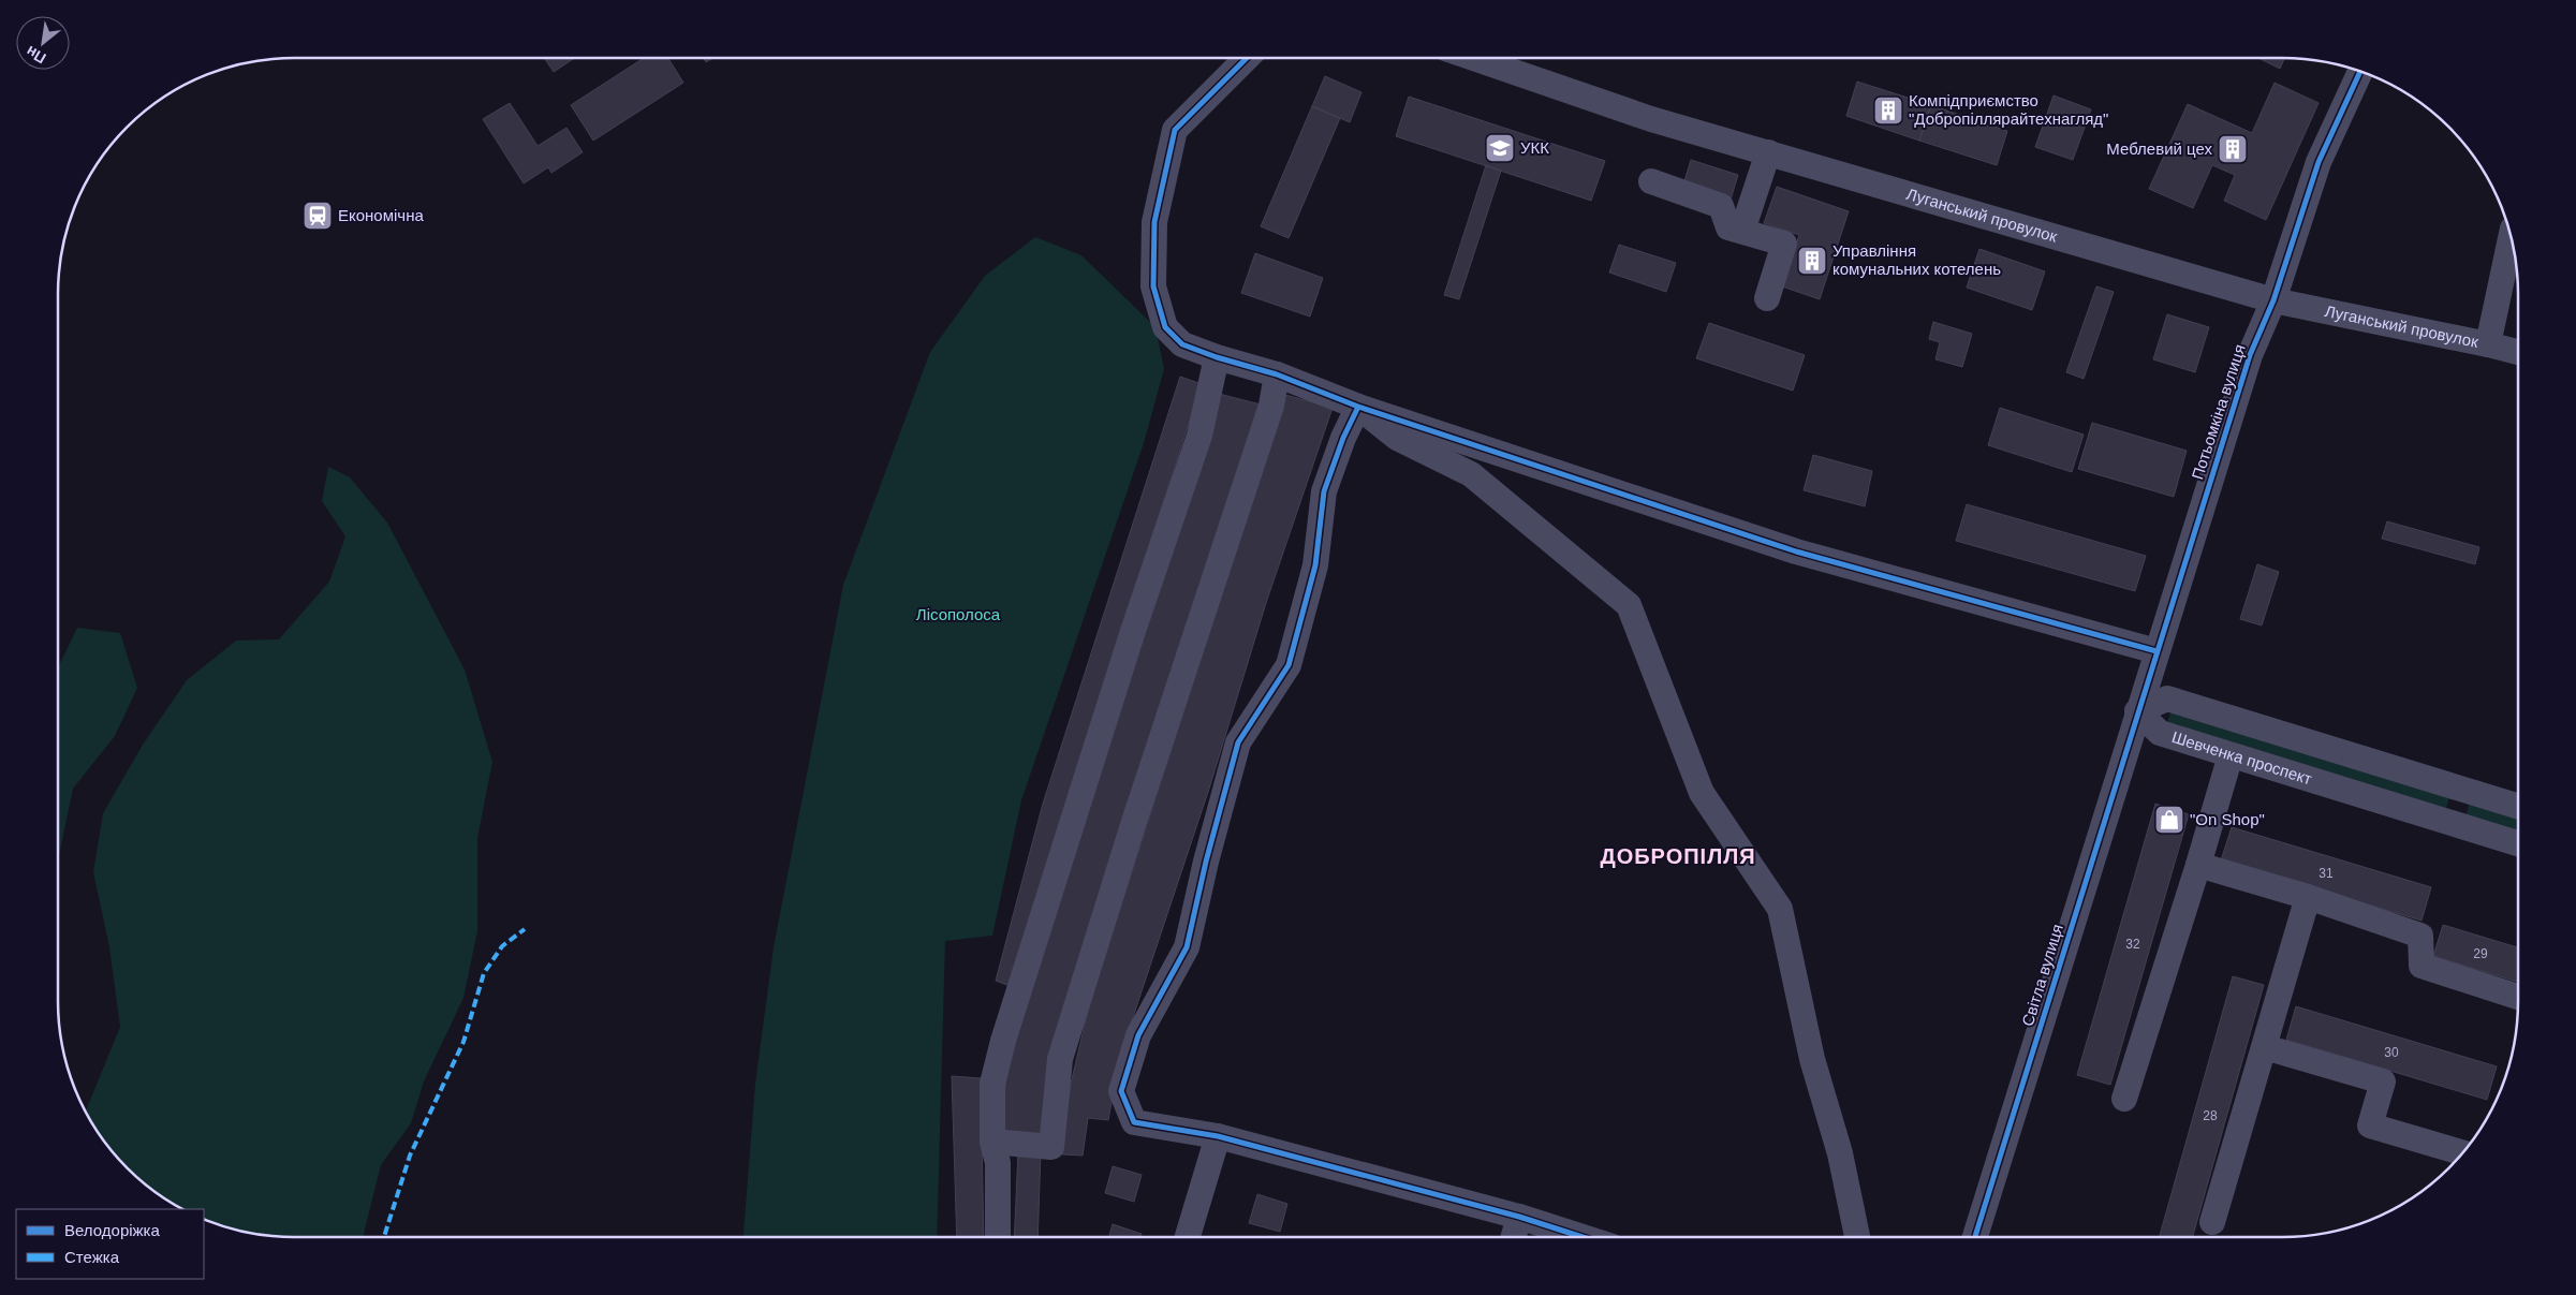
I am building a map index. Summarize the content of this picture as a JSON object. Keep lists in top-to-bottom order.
{
  "streets": {
    "street": [
      "Луганський провулок",
      "Потьомкіна вулиця",
      "Шевченка проспект",
      "Світла вулиця"
    ]
  },
  "crossings": [
    ["Луганський провулок", "Потьомкіна вулиця"],
    ["Потьомкіна вулиця", "Шевченка проспект"],
    ["Потьомкіна вулиця", "Світла вулиця"],
    ["Шевченка проспект", "Світла вулиця"]
  ],
  "districts": ["ДОБРОПІЛЛЯ"],
  "parks": ["Лісополоса"],
  "places": {
    "building": ["Компідприємство \"Добропіллярайтехнагляд\"", "Меблевий цех", "Управління комунальних котелень"],
    "school or university": ["УКК"],
    "station": ["Економічна"],
    "shop": ["\"On Shop\""]
  },
  "house_numbers": [
    "31",
    "32",
    "29",
    "30",
    "28"
  ],
  "legend": ["Велодоріжка", "Стежка"],
  "north": "bottom left"
}
